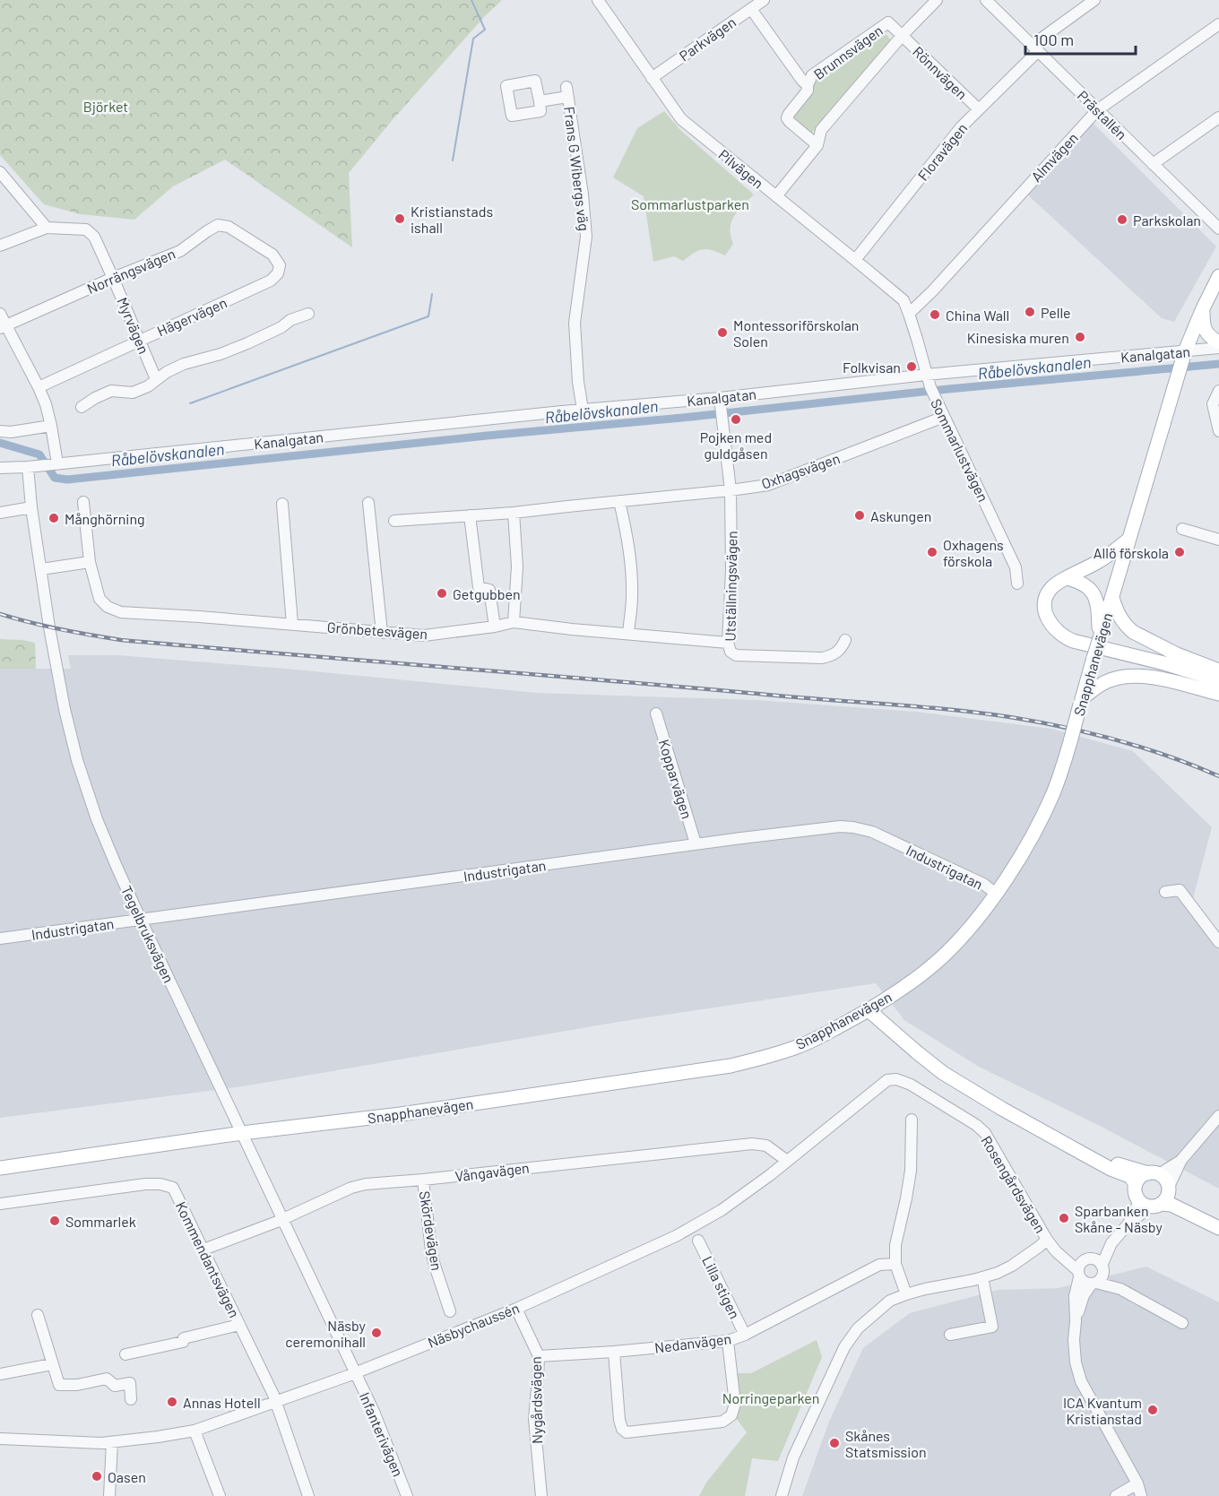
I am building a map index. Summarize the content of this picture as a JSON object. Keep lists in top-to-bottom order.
{
  "streets": {
    "main road": ["Snapphanevägen"],
    "street": [
      "Parkvägen",
      "Brunnsvägen",
      "Rönnvägen",
      "Prästallén",
      "Floravägen",
      "Almvägen",
      "Frans G Wibergs väg",
      "Pilvägen",
      "Norrängsvägen",
      "Hägervägen",
      "Myrvägen",
      "Kanalgatan",
      "Sommarlustvägen",
      "Oxhagsvägen",
      "Utställningsvägen",
      "Grönbetesvägen",
      "Kopparvägen",
      "Industrigatan",
      "Tegelbruksvägen",
      "Vångavägen",
      "Rosengårdsvägen",
      "Skördevägen",
      "Kommendantsvägen",
      "Lilla stigen",
      "Näsbychaussén",
      "Nedanvägen",
      "Nygårdsvägen",
      "Infanterivägen"
    ]
  },
  "crossings": [
    ["Parkvägen", "Pilvägen"],
    ["Brunnsvägen", "Rönnvägen"],
    ["Brunnsvägen", "Pilvägen"],
    ["Rönnvägen", "Floravägen"],
    ["Prästallén", "Floravägen"],
    ["Prästallén", "Almvägen"],
    ["Floravägen", "Pilvägen"],
    ["Almvägen", "Pilvägen"],
    ["Almvägen", "Sommarlustvägen"],
    ["Frans G Wibergs väg", "Kanalgatan"],
    ["Pilvägen", "Sommarlustvägen"],
    ["Norrängsvägen", "Hägervägen"],
    ["Norrängsvägen", "Myrvägen"],
    ["Hägervägen", "Myrvägen"],
    ["Kanalgatan", "Sommarlustvägen"],
    ["Kanalgatan", "Utställningsvägen"],
    ["Kanalgatan", "Snapphanevägen"],
    ["Kanalgatan", "Tegelbruksvägen"],
    ["Sommarlustvägen", "Oxhagsvägen"],
    ["Oxhagsvägen", "Utställningsvägen"],
    ["Utställningsvägen", "Grönbetesvägen"],
    ["Snapphanevägen", "Industrigatan"],
    ["Snapphanevägen", "Tegelbruksvägen"],
    ["Kopparvägen", "Industrigatan"],
    ["Industrigatan", "Tegelbruksvägen"],
    ["Tegelbruksvägen", "Vångavägen"],
    ["Tegelbruksvägen", "Näsbychaussén"],
    ["Tegelbruksvägen", "Infanterivägen"],
    ["Vångavägen", "Skördevägen"],
    ["Vångavägen", "Kommendantsvägen"],
    ["Vångavägen", "Näsbychaussén"],
    ["Rosengårdsvägen", "Näsbychaussén"],
    ["Kommendantsvägen", "Näsbychaussén"],
    ["Lilla stigen", "Nedanvägen"],
    ["Näsbychaussén", "Nygårdsvägen"],
    ["Näsbychaussén", "Infanterivägen"],
    ["Nedanvägen", "Nygårdsvägen"]
  ],
  "water": ["Råbelövskanalen"],
  "parks": ["Björket", "Sommarlustparken", "Norringeparken"],
  "places": [
    "Kristianstads ishall",
    "Parkskolan",
    "Pelle",
    "China Wall",
    "Montessoriförskolan Solen",
    "Kinesiska muren",
    "Folkvisan",
    "Pojken med guldgåsen",
    "Askungen",
    "Månghörning",
    "Oxhagens förskola",
    "Allö förskola",
    "Getgubben",
    "Sparbanken Skåne - Näsby",
    "Sommarlek",
    "Näsby ceremonihall",
    "Annas Hotell",
    "ICA Kvantum Kristianstad",
    "Skånes Statsmission",
    "Oasen"
  ],
  "scale_bar": "100 m"
}
